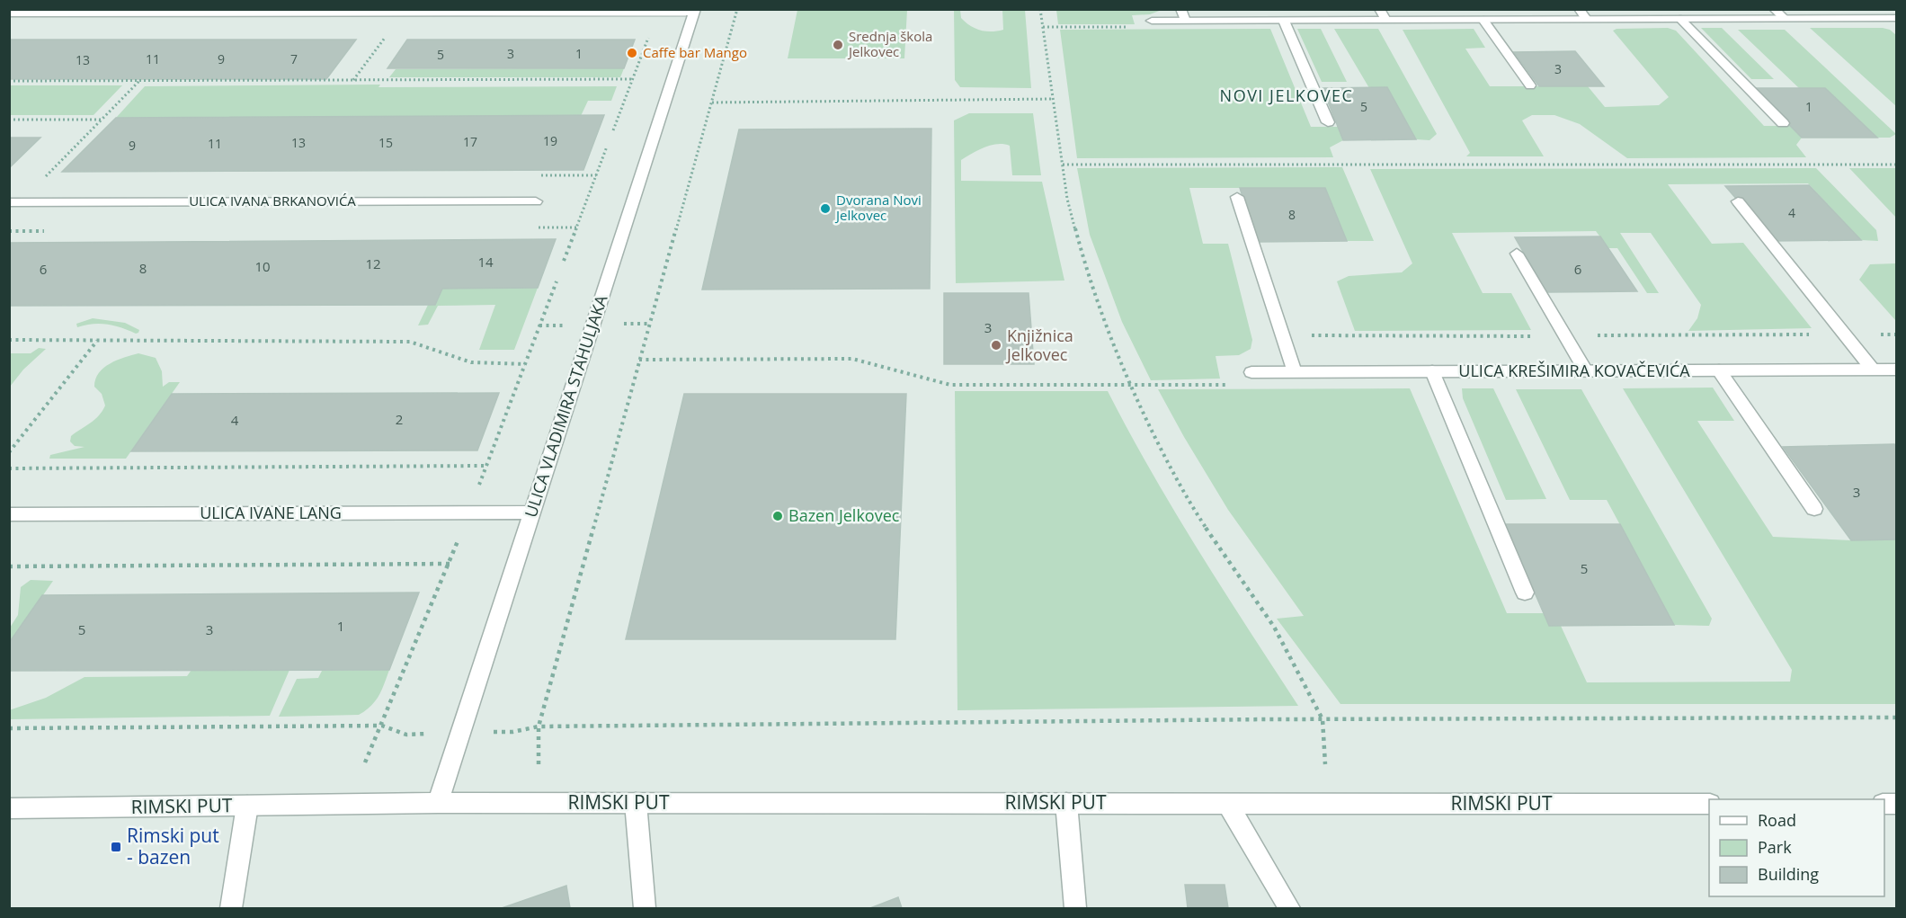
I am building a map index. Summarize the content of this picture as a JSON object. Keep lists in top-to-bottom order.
{
  "streets": {
    "street": [
      "ULICA IVANA BRKANOVIĆA",
      "ULICA KREŠIMIRA KOVAČEVIĆA",
      "ULICA VLADIMIRA STAHULJAKA",
      "ULICA IVANE LANG",
      "RIMSKI PUT"
    ]
  },
  "crossings": [
    ["ULICA VLADIMIRA STAHULJAKA", "ULICA IVANE LANG"],
    ["ULICA VLADIMIRA STAHULJAKA", "RIMSKI PUT"]
  ],
  "districts": ["NOVI JELKOVEC"],
  "places": {
    "other": [
      "Srednja škola Jelkovec",
      "Caffe bar Mango",
      "Dvorana Novi Jelkovec",
      "Knjižnica Jelkovec",
      "Bazen Jelkovec"
    ],
    "transit": ["Rimski put - bazen"]
  },
  "house_numbers": [
    "3",
    "1",
    "5",
    "11",
    "9",
    "7",
    "13",
    "3",
    "5",
    "1",
    "19",
    "17",
    "13",
    "15",
    "11",
    "9",
    "4",
    "8",
    "14",
    "12",
    "10",
    "8",
    "6",
    "6",
    "3",
    "2",
    "4",
    "3",
    "5",
    "1",
    "5",
    "3"
  ],
  "legend": ["Road", "Park", "Building"]
}
